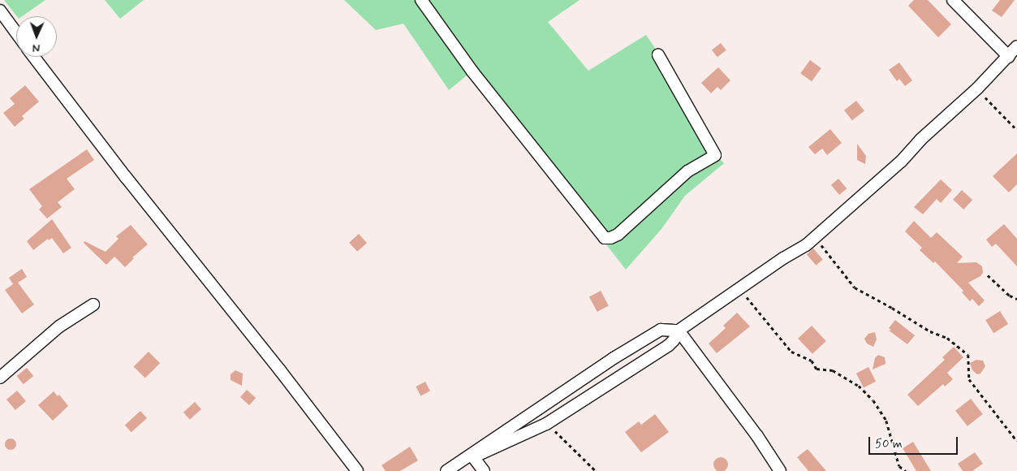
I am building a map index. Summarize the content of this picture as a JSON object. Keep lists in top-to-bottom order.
{
  "scale_bar": "50 m",
  "north": "bottom"
}
